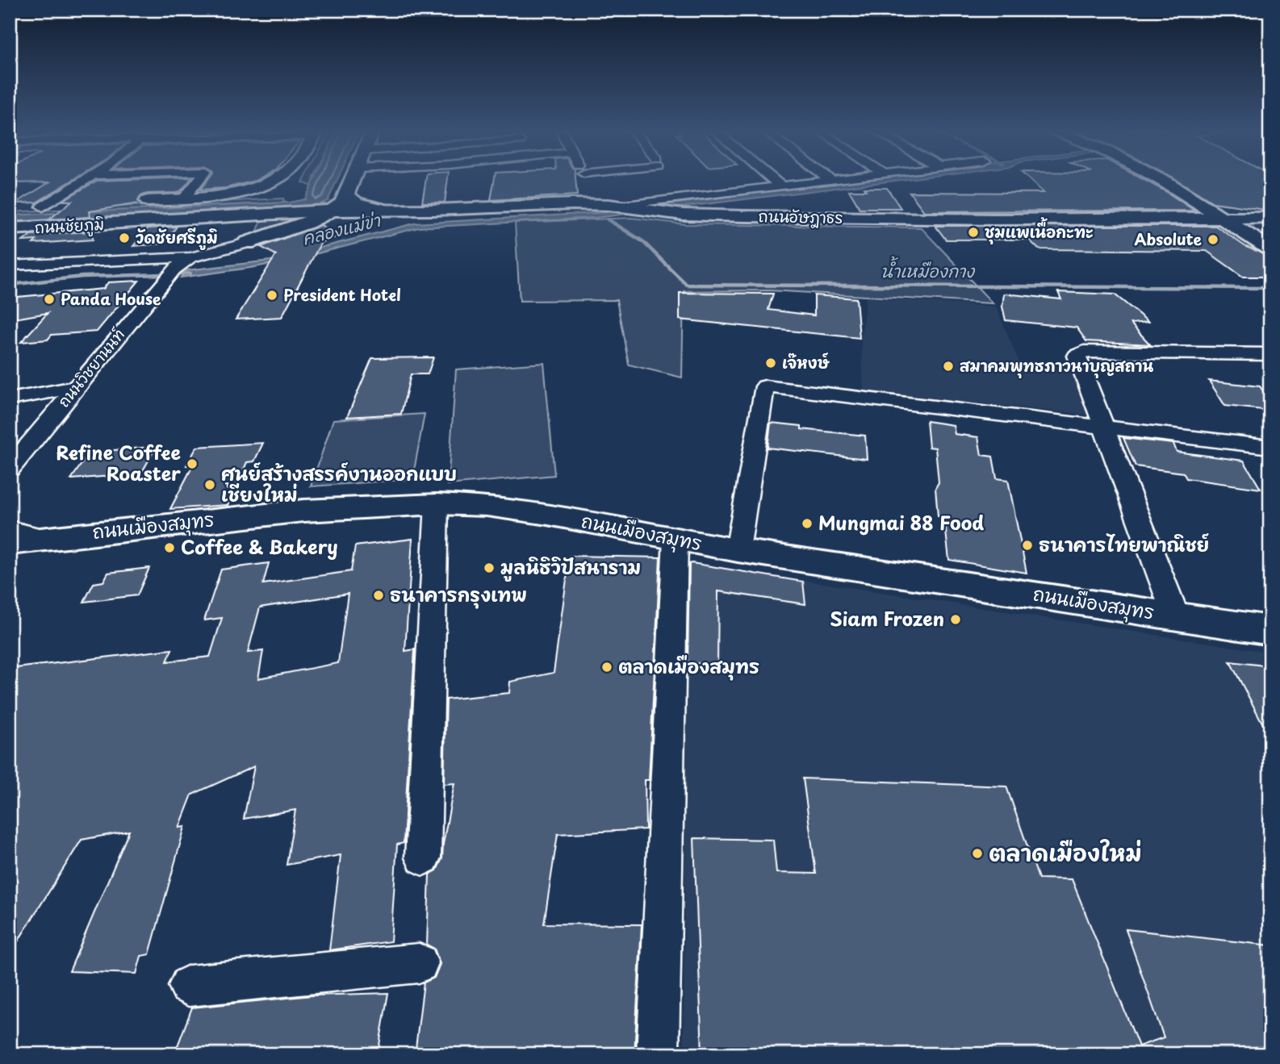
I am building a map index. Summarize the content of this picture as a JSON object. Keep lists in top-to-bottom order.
{
  "streets": {
    "street": [
      "ถนนอัษฎาธร",
      "ถนนชัยภูมิ",
      "ถนนวิชยานนท์",
      "ถนนเมืองสมุทร"
    ]
  },
  "crossings": [
    ["ถนนอัษฎาธร", "ถนนวิชยานนท์"],
    ["ถนนชัยภูมิ", "ถนนวิชยานนท์"]
  ],
  "water": ["คลองแม่ข่า", "น้ำเหมืองกาง"],
  "places": [
    "ชุมแพเนื้อกะทะ",
    "วัดชัยศรีภูมิ",
    "Absolute",
    "President Hotel",
    "Panda House",
    "เจ๊หงษ์",
    "สมาคมพุทธภาวนาบุญสถาน",
    "Refine Coffee Roaster",
    "ศูนย์สร้างสรรค์งานออกแบบ เชียงใหม่",
    "Mungmai 88 Food",
    "ธนาคารไทยพาณิชย์",
    "Coffee & Bakery",
    "มูลนิธิวิปัสนาราม",
    "ธนาคารกรุงเทพ",
    "Siam Frozen",
    "ตลาดเมืองสมุทร",
    "ตลาดเมืองใหม่"
  ]
}
